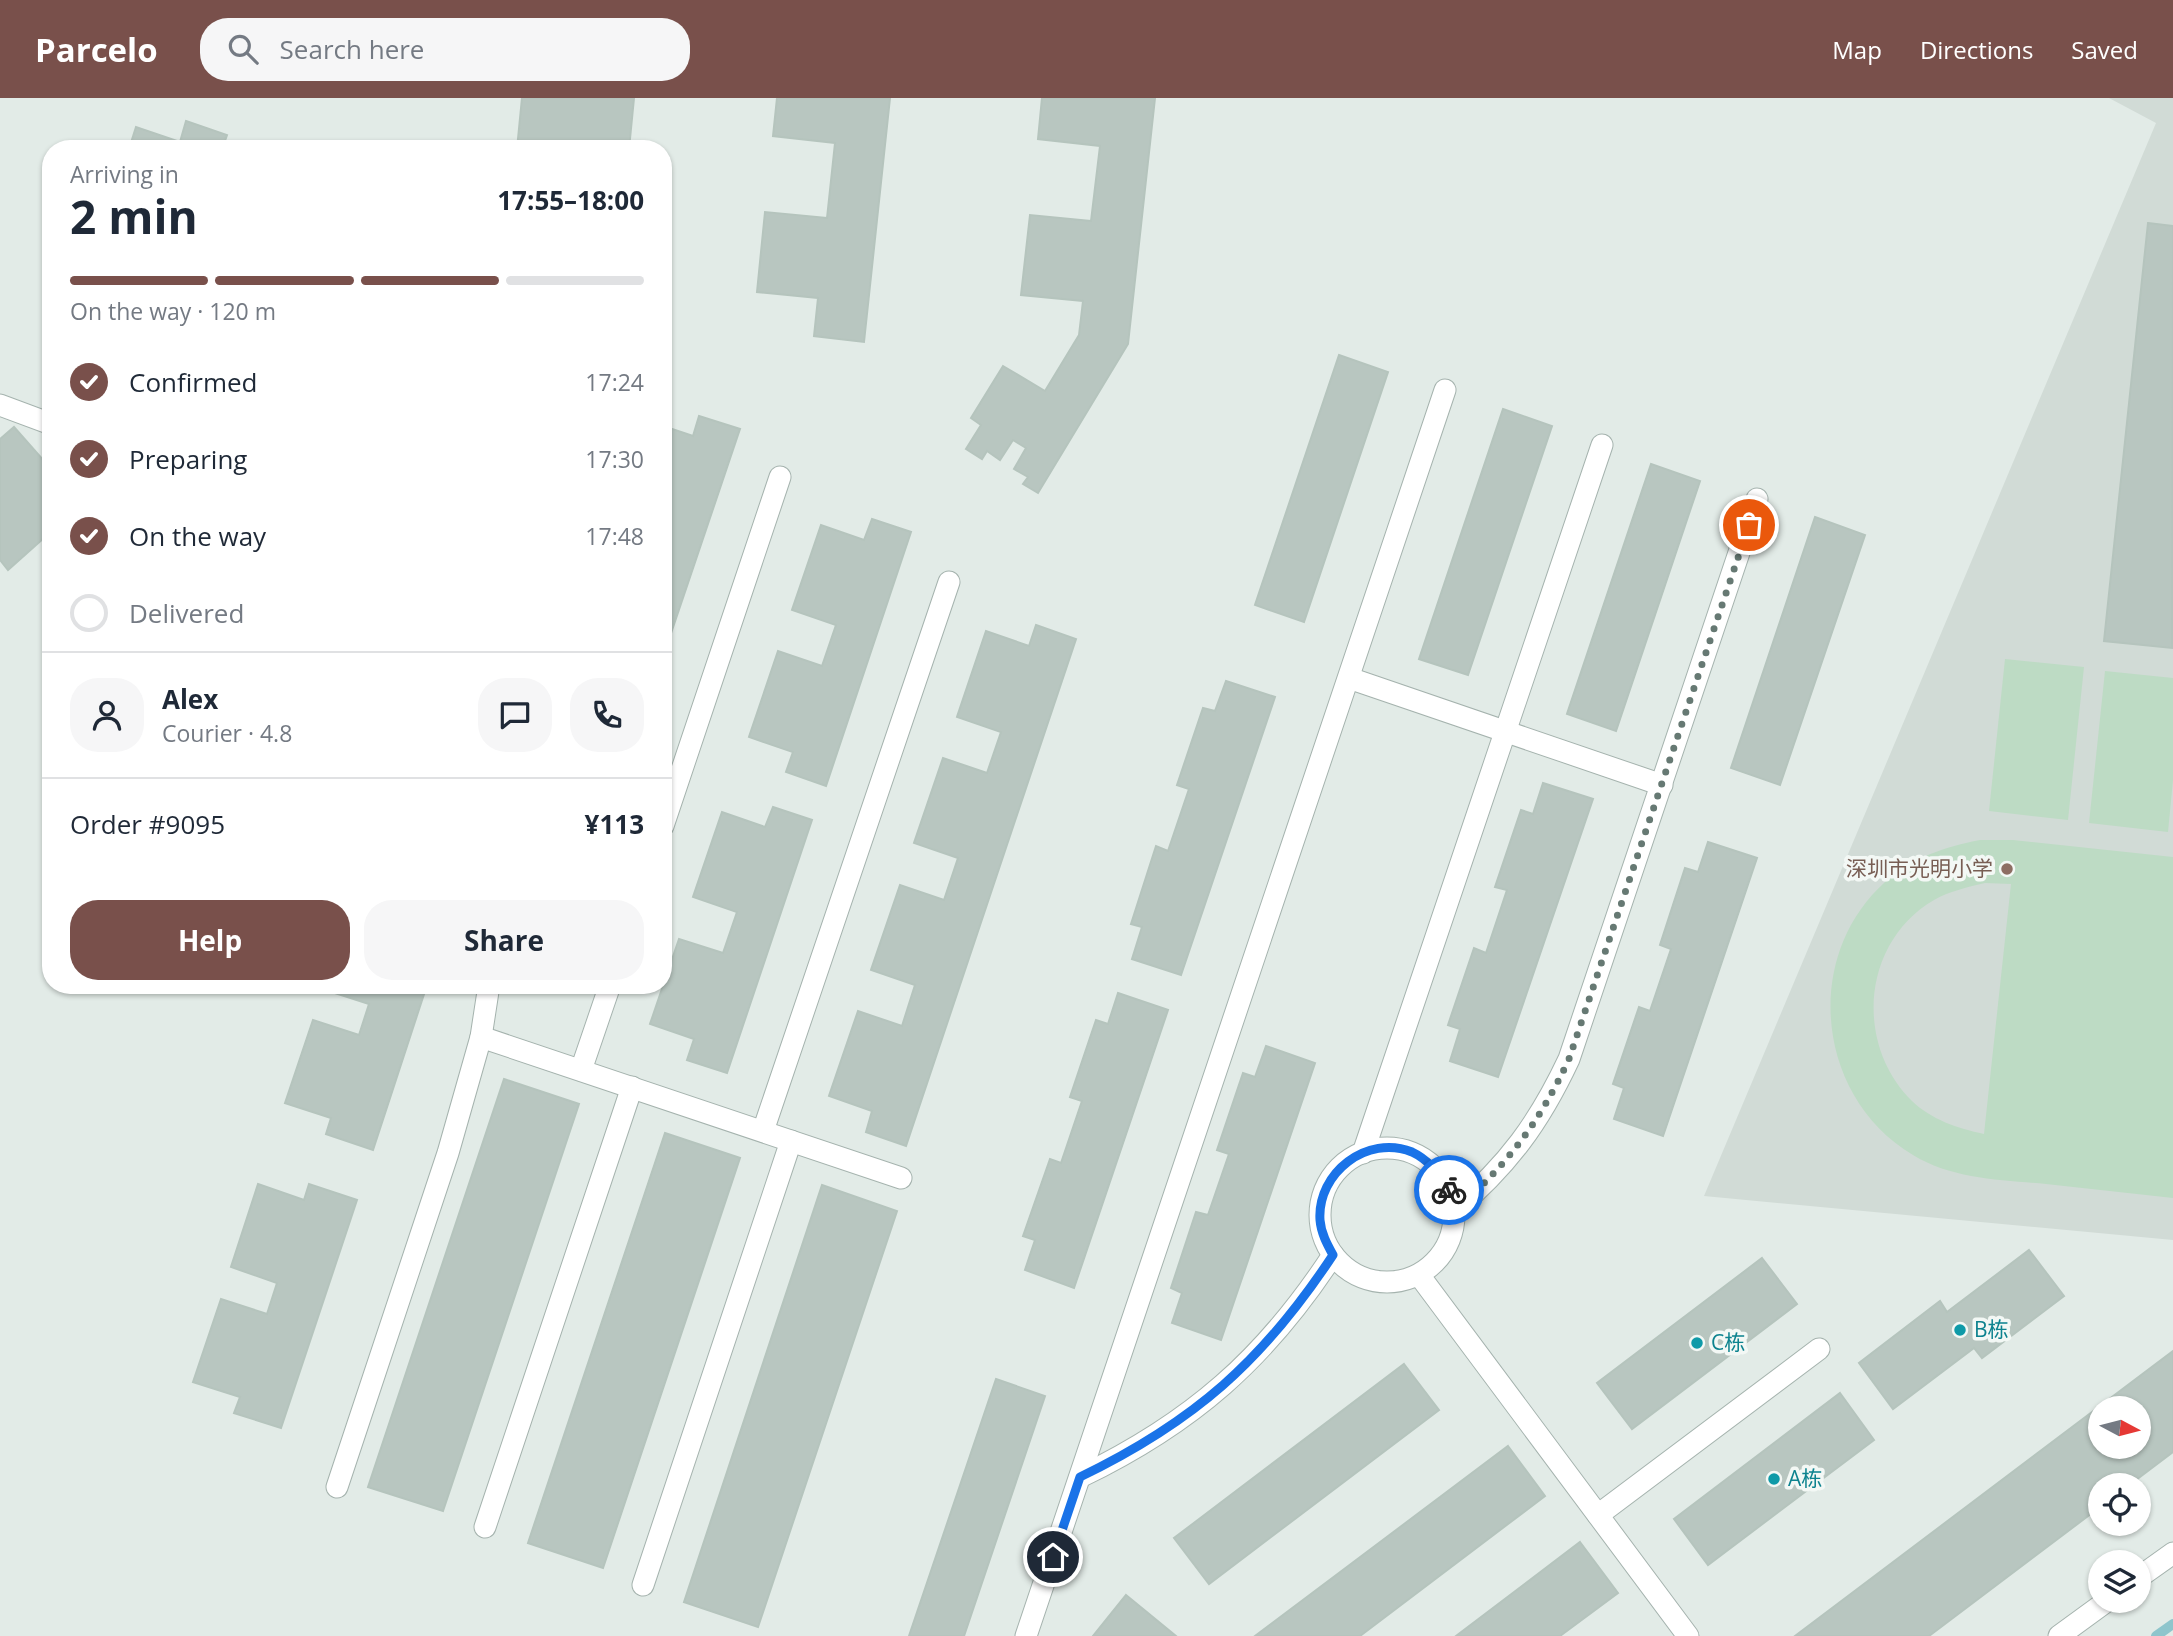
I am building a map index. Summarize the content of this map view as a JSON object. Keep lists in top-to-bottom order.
{
  "places": [
    "深圳市光明小学",
    "B栋",
    "C栋",
    "A栋"
  ],
  "north": "right",
  "page": {
    "header": "Parcelo",
    "search": "Search here",
    "nav": ["Map", "Directions", "Saved"],
    "heading": ["2 min", "Arriving in", "17:55–18:00"],
    "panel": [
      "Alex",
      "Courier · 4.8",
      "Order #9095",
      "¥113"
    ],
    "bar": "On the way · 120 m",
    "list": [
      ["Confirmed", "17:24"],
      ["Preparing", "17:30"],
      ["On the way", "17:48"],
      "Delivered"
    ],
    "buttons": ["Help", "Share"]
  }
}
